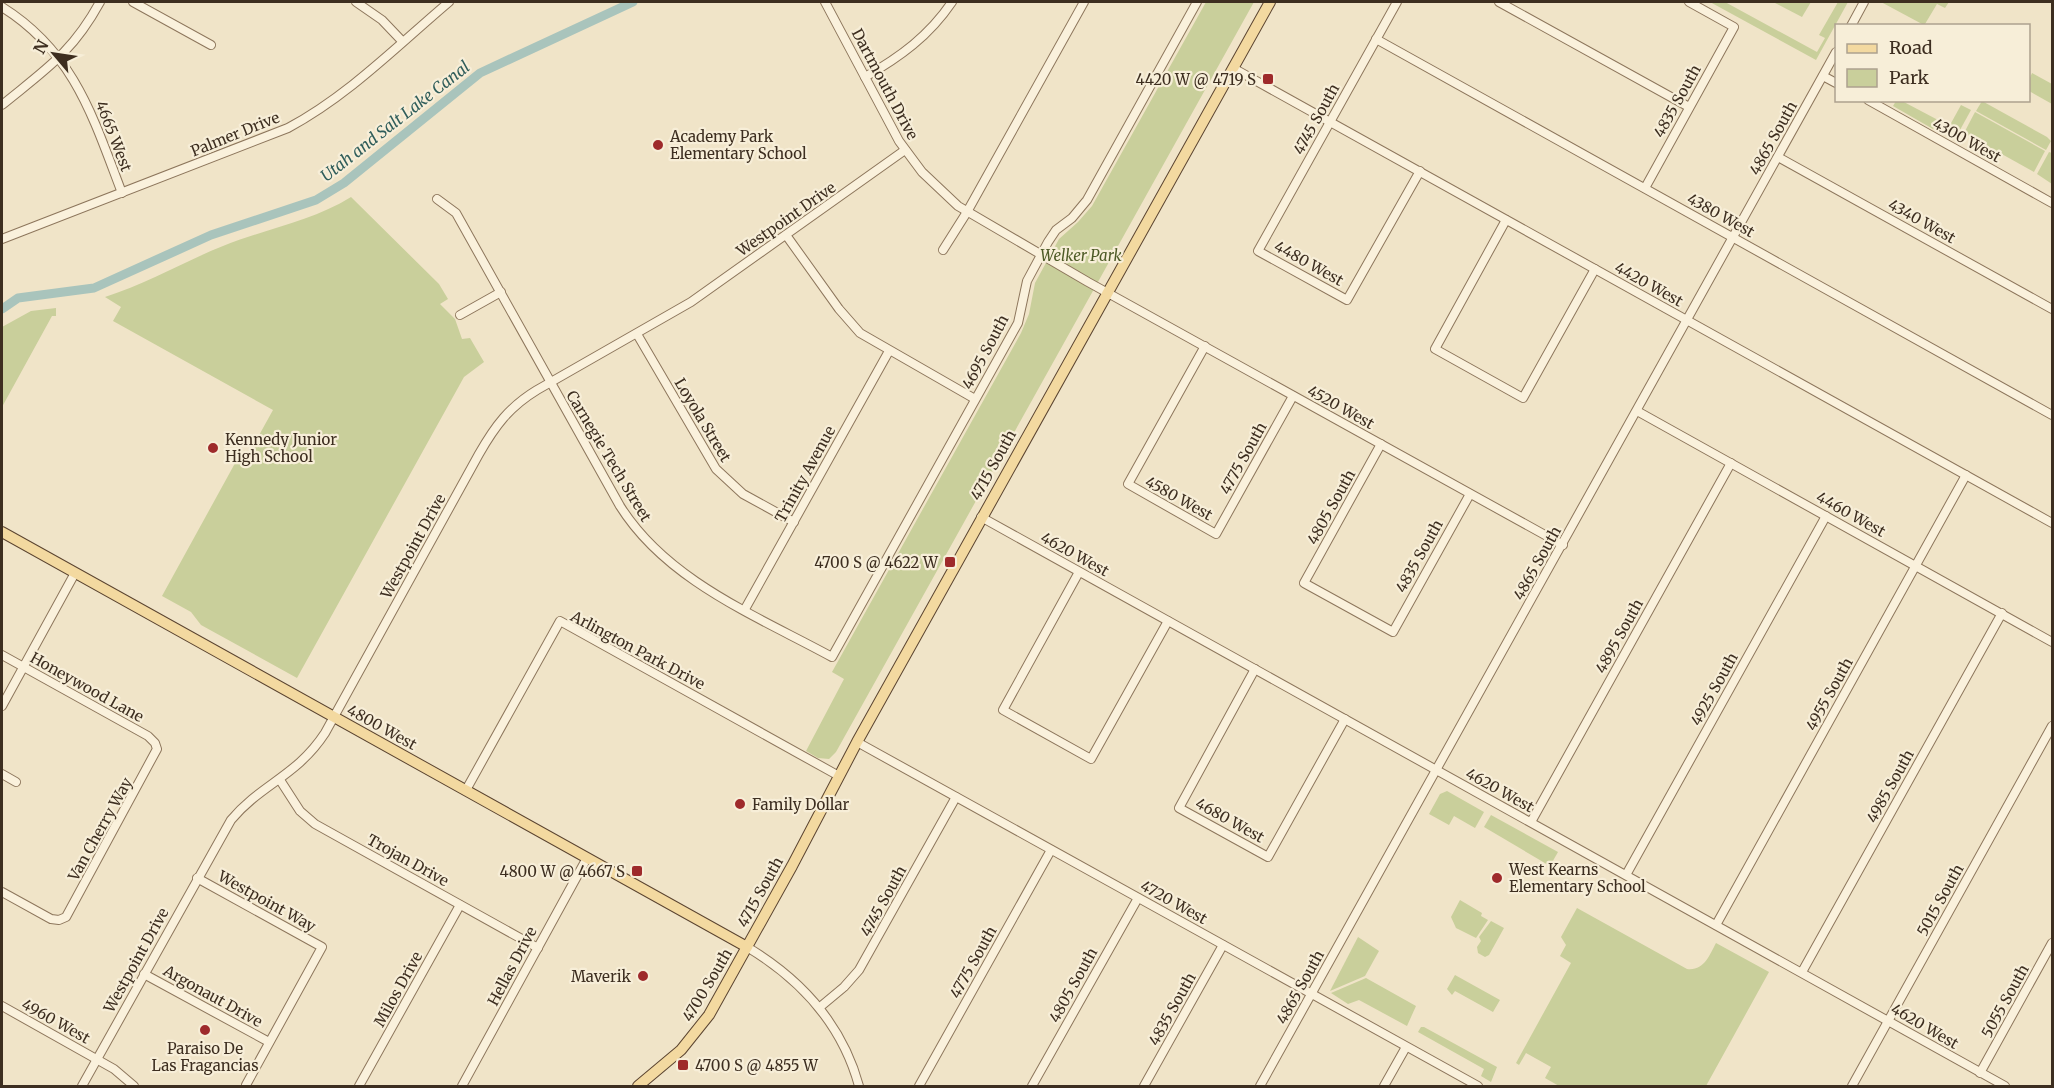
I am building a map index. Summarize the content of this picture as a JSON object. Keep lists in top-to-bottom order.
{
  "streets": {
    "main road": ["4715 South", "4800 West", "4700 South"],
    "street": [
      "Dartmouth Drive",
      "4835 South",
      "4745 South",
      "Palmer Drive",
      "4665 West",
      "4865 South",
      "4300 West",
      "4380 West",
      "Westpoint Drive",
      "4340 West",
      "4480 West",
      "4420 West",
      "4695 South",
      "4520 West",
      "Loyola Street",
      "Carnegie Tech Street",
      "4775 South",
      "Trinity Avenue",
      "4580 West",
      "4805 South",
      "4460 West",
      "4620 West",
      "4895 South",
      "Arlington Park Drive",
      "Honeywood Lane",
      "4925 South",
      "4955 South",
      "4985 South",
      "4680 West",
      "Van Cherry Way",
      "Trojan Drive",
      "5015 South",
      "Westpoint Way",
      "4720 West",
      "Hellas Drive",
      "Milos Drive",
      "Argonaut Drive",
      "5055 South",
      "4960 West"
    ]
  },
  "crossings": [
    ["Dartmouth Drive", "Westpoint Drive"],
    ["Dartmouth Drive", "4695 South"],
    ["Dartmouth Drive", "4520 West"],
    ["Dartmouth Drive", "4715 South"],
    ["4835 South", "4380 West"],
    ["4835 South", "4520 West"],
    ["4835 South", "4805 South"],
    ["4835 South", "4720 West"],
    ["4745 South", "4380 West"],
    ["4745 South", "4480 West"],
    ["4745 South", "4420 West"],
    ["4745 South", "4720 West"],
    ["Palmer Drive", "4665 West"],
    ["4865 South", "4380 West"],
    ["4865 South", "4340 West"],
    ["4865 South", "4420 West"],
    ["4865 South", "4520 West"],
    ["4865 South", "4460 West"],
    ["4865 South", "4620 West"],
    ["4865 South", "4720 West"],
    ["Westpoint Drive", "Loyola Street"],
    ["Westpoint Drive", "Carnegie Tech Street"],
    ["Westpoint Drive", "4800 West"],
    ["Westpoint Drive", "Trojan Drive"],
    ["Westpoint Drive", "Westpoint Way"],
    ["Westpoint Drive", "Argonaut Drive"],
    ["Westpoint Drive", "4960 West"],
    ["4480 West", "4420 West"],
    ["4420 West", "4715 South"],
    ["4420 West", "4955 South"],
    ["4695 South", "Carnegie Tech Street"],
    ["4520 West", "4775 South"],
    ["4520 West", "4715 South"],
    ["4520 West", "4580 West"],
    ["4520 West", "4805 South"],
    ["Loyola Street", "Trinity Avenue"],
    ["Carnegie Tech Street", "Trinity Avenue"],
    ["4775 South", "4580 West"],
    ["4775 South", "4720 West"],
    ["4715 South", "4620 West"],
    ["4715 South", "Arlington Park Drive"],
    ["4715 South", "4800 West"],
    ["4715 South", "4720 West"],
    ["4715 South", "4700 South"],
    ["4805 South", "4720 West"],
    ["4460 West", "4895 South"],
    ["4460 West", "4925 South"],
    ["4460 West", "4955 South"],
    ["4460 West", "4985 South"],
    ["4620 West", "4895 South"],
    ["4620 West", "4925 South"],
    ["4620 West", "4955 South"],
    ["4620 West", "4985 South"],
    ["4620 West", "4680 West"],
    ["4620 West", "5015 South"],
    ["4620 West", "5055 South"],
    ["Arlington Park Drive", "4800 West"],
    ["Honeywood Lane", "Van Cherry Way"],
    ["4800 West", "Hellas Drive"],
    ["4800 West", "4700 South"],
    ["Trojan Drive", "Hellas Drive"],
    ["Trojan Drive", "Milos Drive"],
    ["Westpoint Way", "Argonaut Drive"]
  ],
  "water": ["Utah and Salt Lake Canal"],
  "parks": ["Welker Park"],
  "places": {
    "transit": [
      "4420 W @ 4719 S",
      "4700 S @ 4622 W",
      "4800 W @ 4667 S",
      "4700 S @ 4855 W"
    ],
    "other": [
      "Academy Park Elementary School",
      "Kennedy Junior High School",
      "Family Dollar",
      "West Kearns Elementary School",
      "Maverik",
      "Paraiso De Las Fragancias"
    ]
  },
  "legend": ["Road", "Park"],
  "north": "top left"
}
